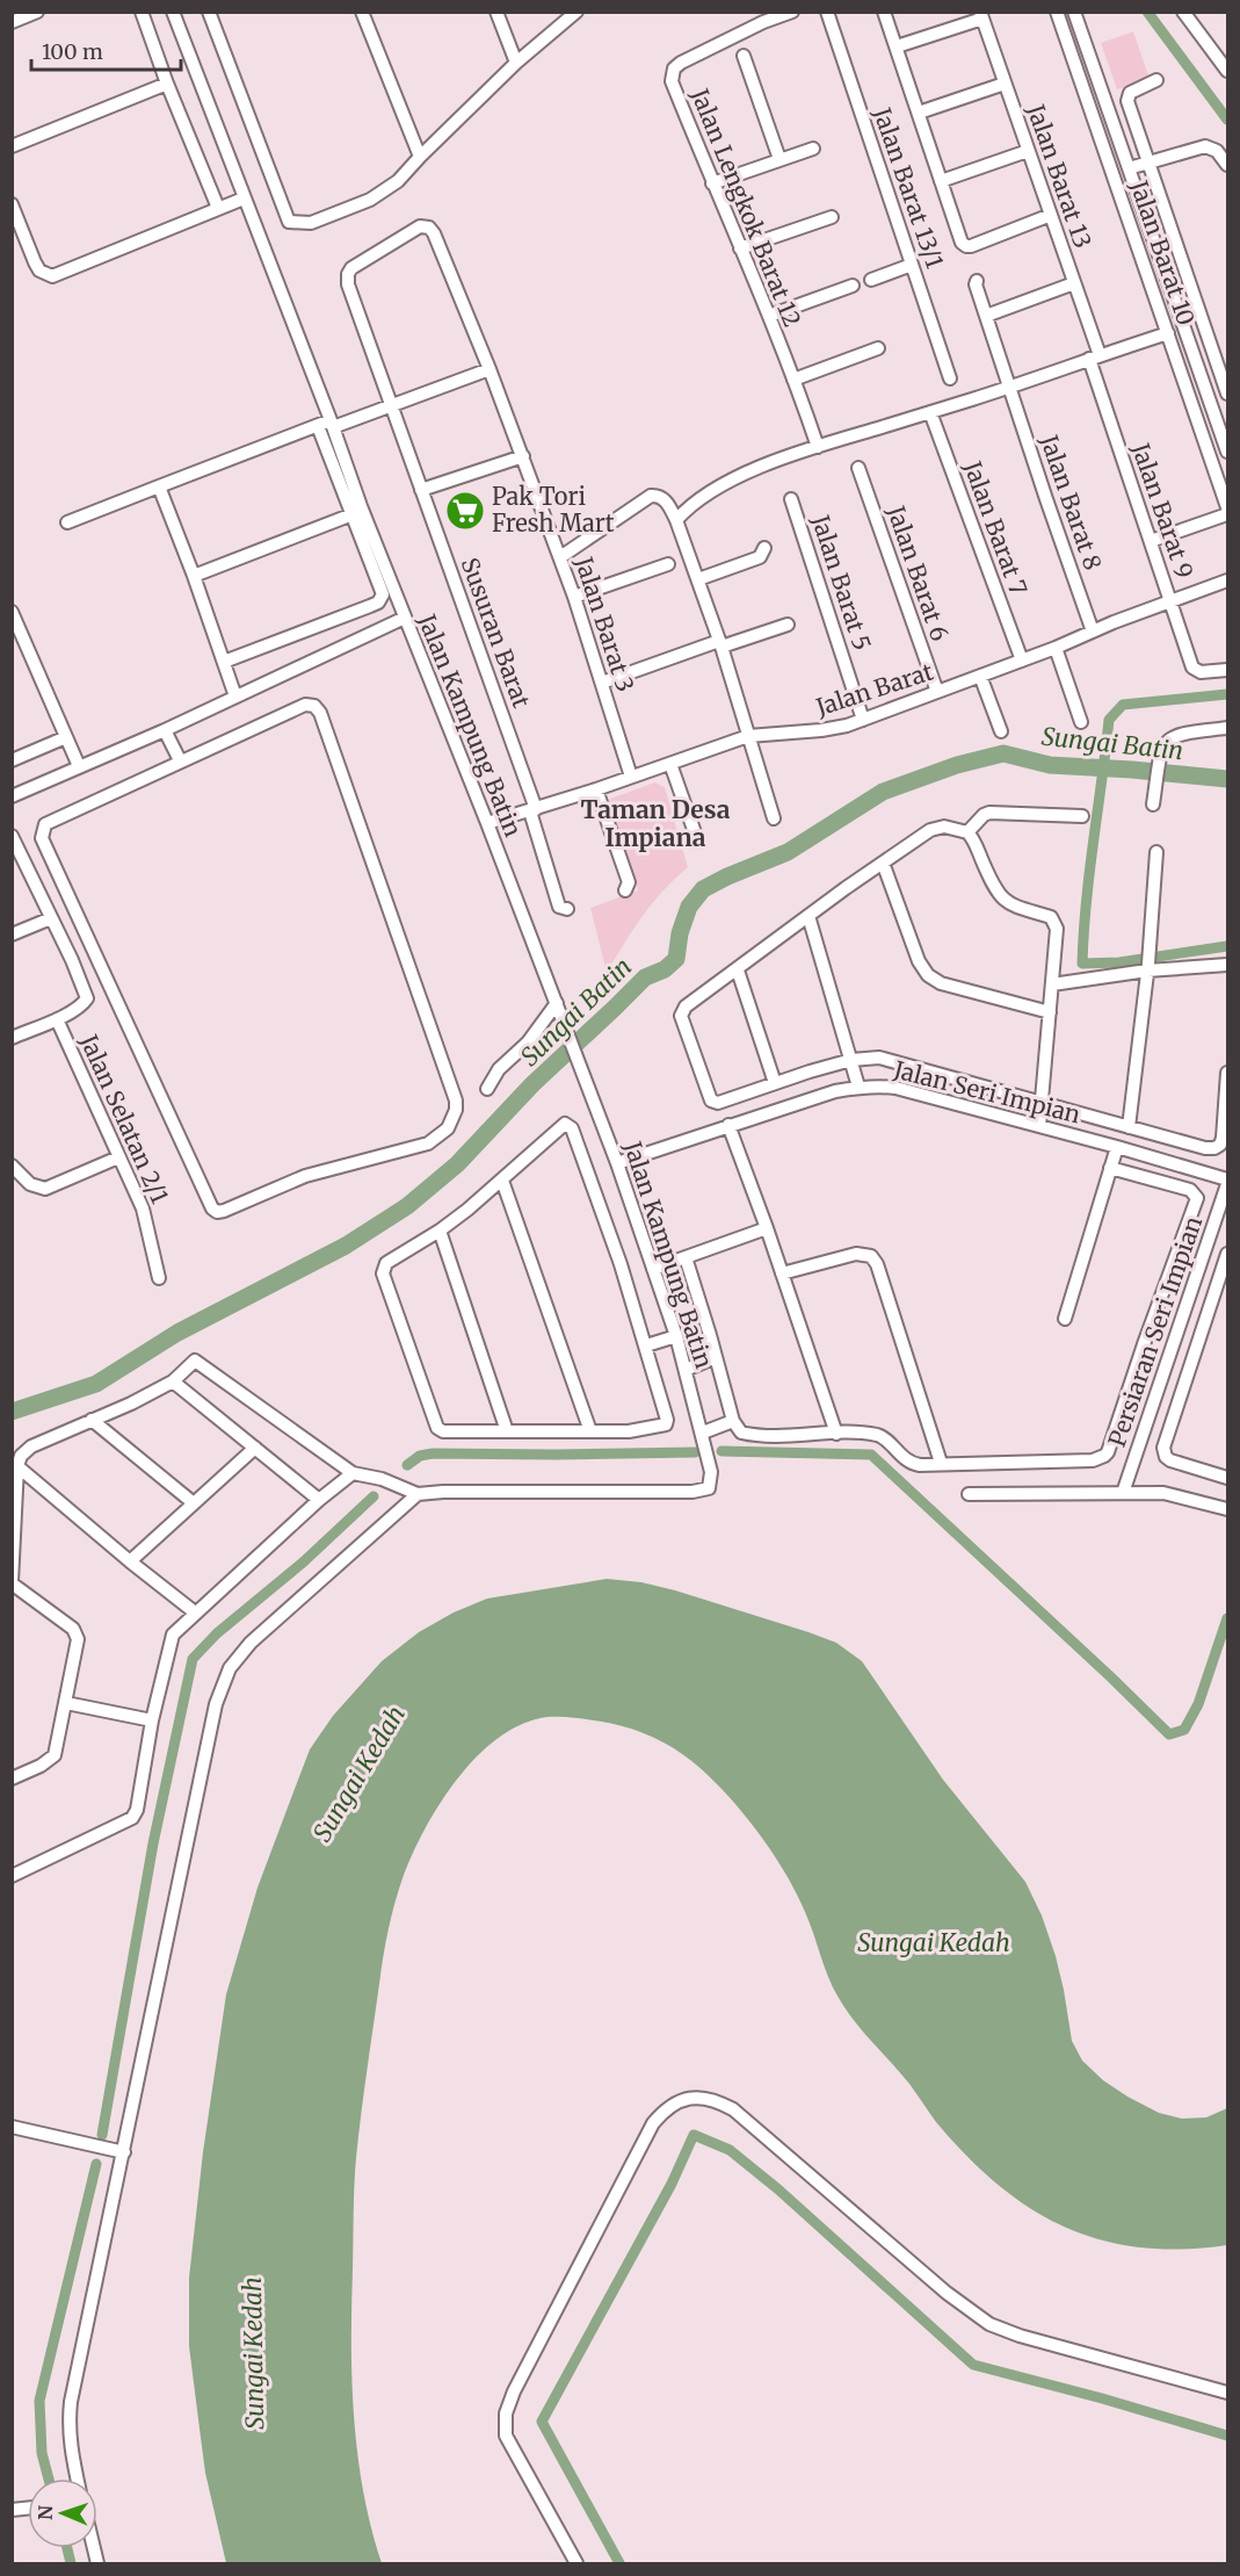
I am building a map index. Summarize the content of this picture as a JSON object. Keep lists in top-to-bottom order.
{
  "streets": {
    "street": [
      "Jalan Barat 13",
      "Jalan Barat 13/1",
      "Jalan Lengkok Barat 12",
      "Jalan Barat 10",
      "Jalan Barat 8",
      "Jalan Barat 9",
      "Jalan Barat 7",
      "Jalan Barat 6",
      "Jalan Barat 5",
      "Jalan Barat 3",
      "Susuran Barat",
      "Jalan Barat",
      "Jalan Kampung Batin",
      "Jalan Seri Impian",
      "Jalan Selatan 2/1",
      "Persiaran Seri Impian"
    ]
  },
  "crossings": [
    ["Jalan Barat 13", "Jalan Barat 9"],
    ["Jalan Barat 8", "Jalan Barat"],
    ["Jalan Barat 9", "Jalan Barat"],
    ["Jalan Barat 7", "Jalan Barat"],
    ["Jalan Barat 6", "Jalan Barat"],
    ["Jalan Barat 5", "Jalan Barat"],
    ["Jalan Barat 3", "Susuran Barat"],
    ["Jalan Barat 3", "Jalan Barat"],
    ["Susuran Barat", "Jalan Barat"],
    ["Jalan Barat", "Jalan Kampung Batin"],
    ["Jalan Kampung Batin", "Jalan Seri Impian"],
    ["Jalan Seri Impian", "Persiaran Seri Impian"]
  ],
  "districts": ["Taman Desa Impiana"],
  "water": ["Sungai Batin", "Sungai Kedah"],
  "places": {
    "supermarket": ["Pak Tori Fresh Mart"]
  },
  "scale_bar": "100 m",
  "north": "left"
}
